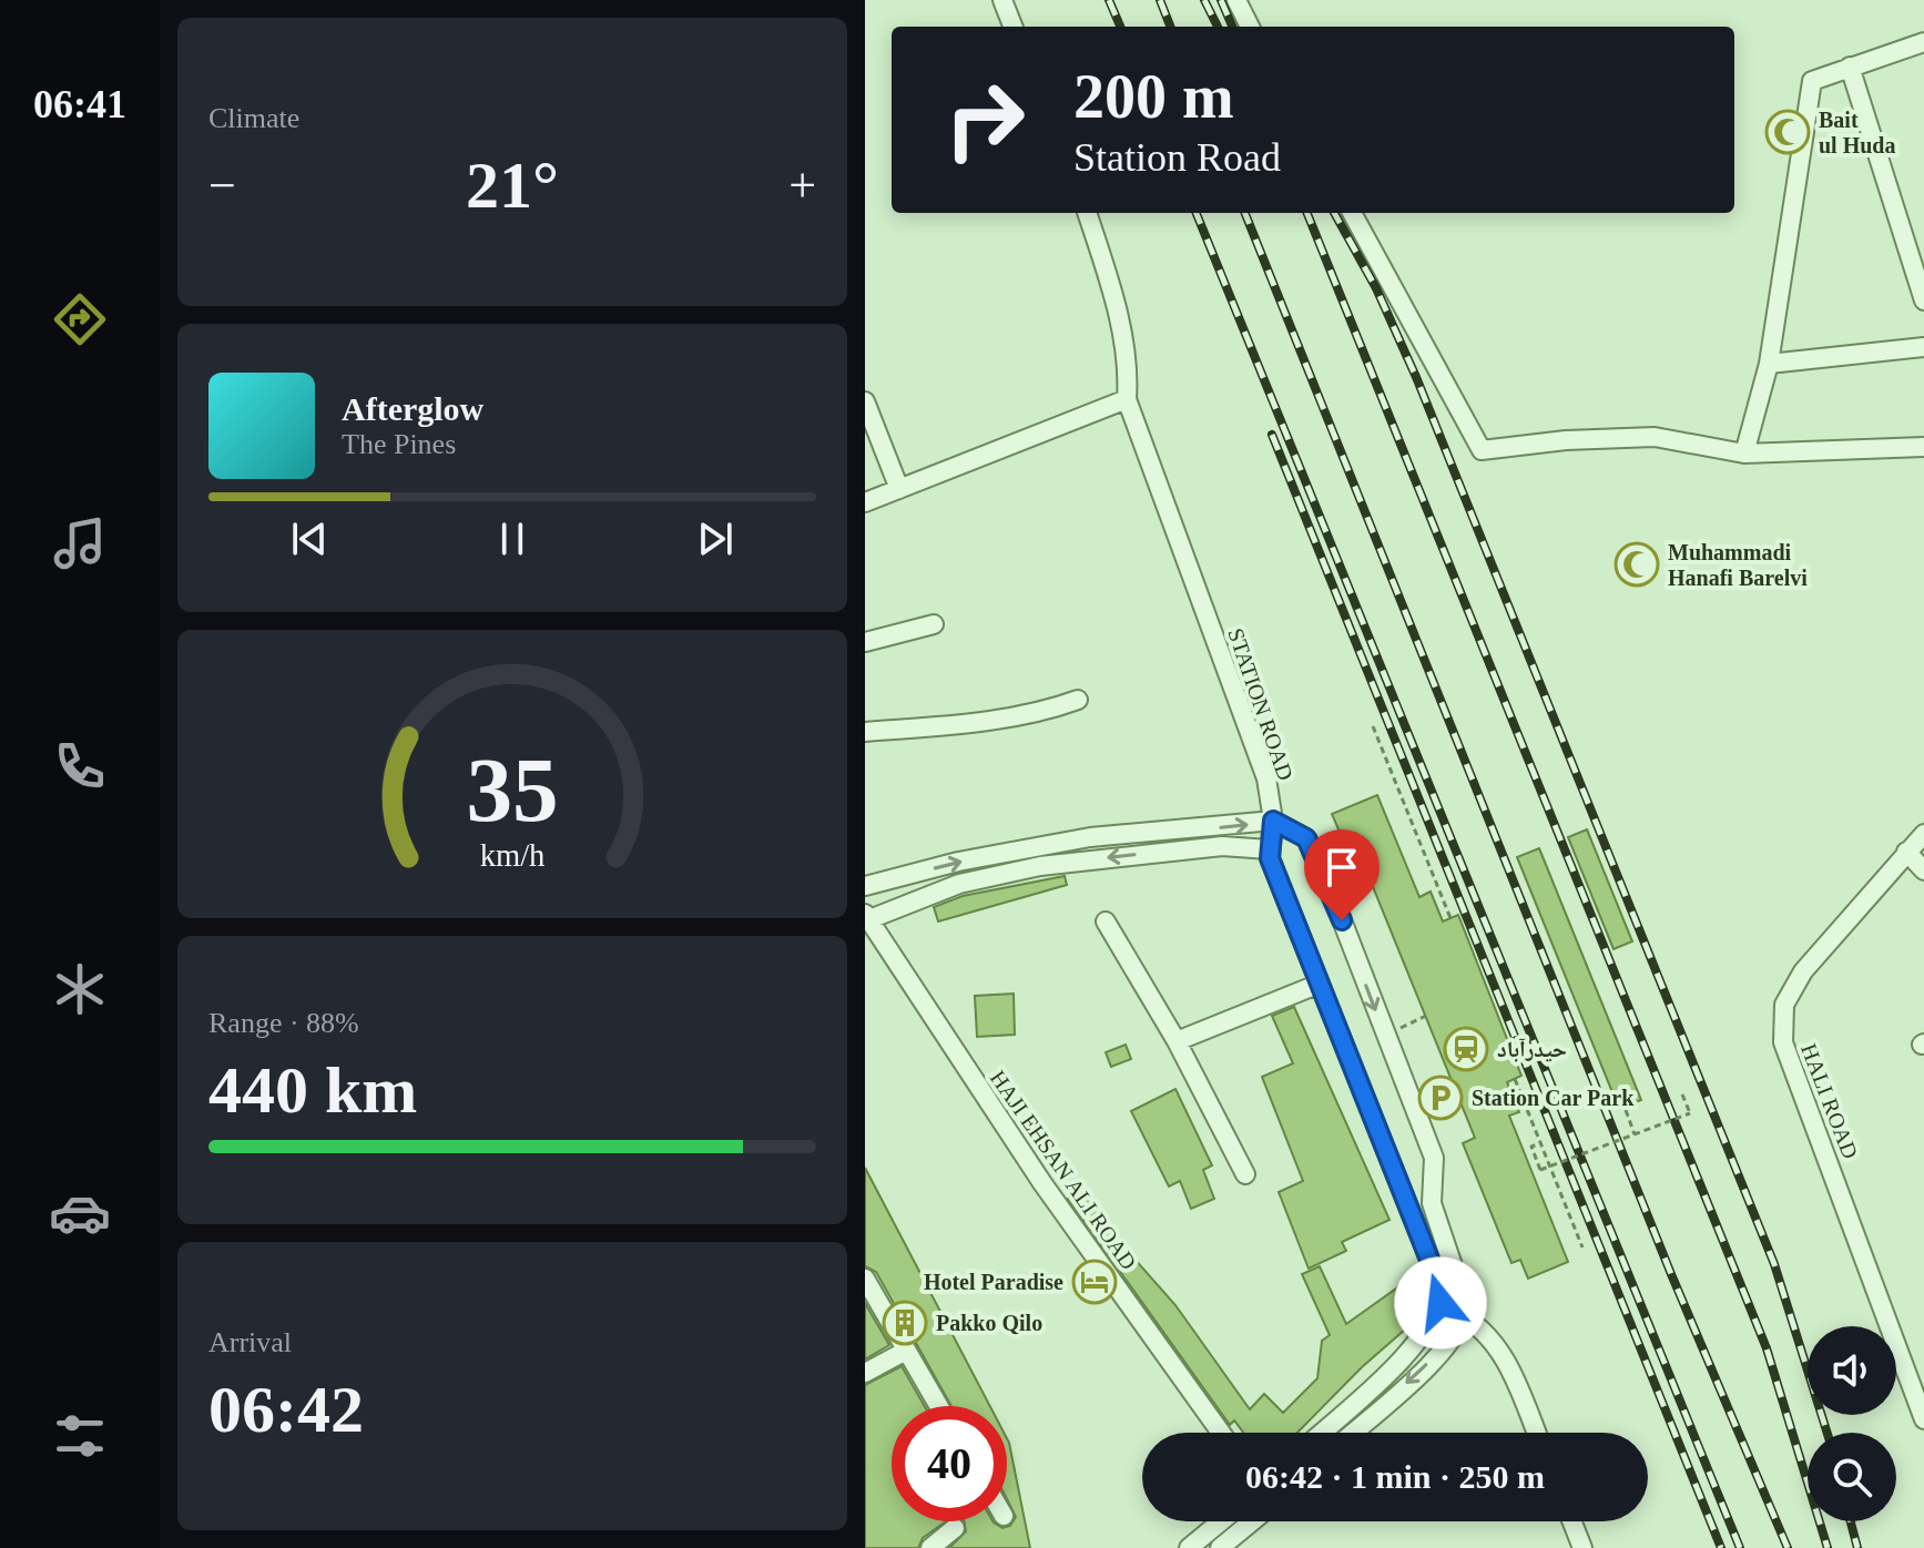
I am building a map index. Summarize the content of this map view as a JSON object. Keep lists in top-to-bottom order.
{
  "streets": {
    "street": ["STATION ROAD", "HALI ROAD", "HAJI EHSAN ALI ROAD"]
  },
  "places": {
    "mosque": ["Bait ul Huda", "Muhammadi Hanafi Barelvi"],
    "station": ["حیدرآباد"],
    "parking": ["Station Car Park"],
    "hotel": ["Hotel Paradise"],
    "building": ["Pakko Qilo"]
  },
  "page": {
    "tabs": "06:41",
    "tile": [
      "Climate",
      ["Range · 88%", "440 km"],
      ["Arrival", "06:42"]
    ],
    "turn": ["200 m", "Station Road"],
    "heat": ["−", "21°", "+"],
    "song": ["Afterglow", "The Pines"],
    "limit": "40",
    "trip": "06:42 · 1 min · 250 m",
    "gauge": ["35", "km/h"]
  }
}
